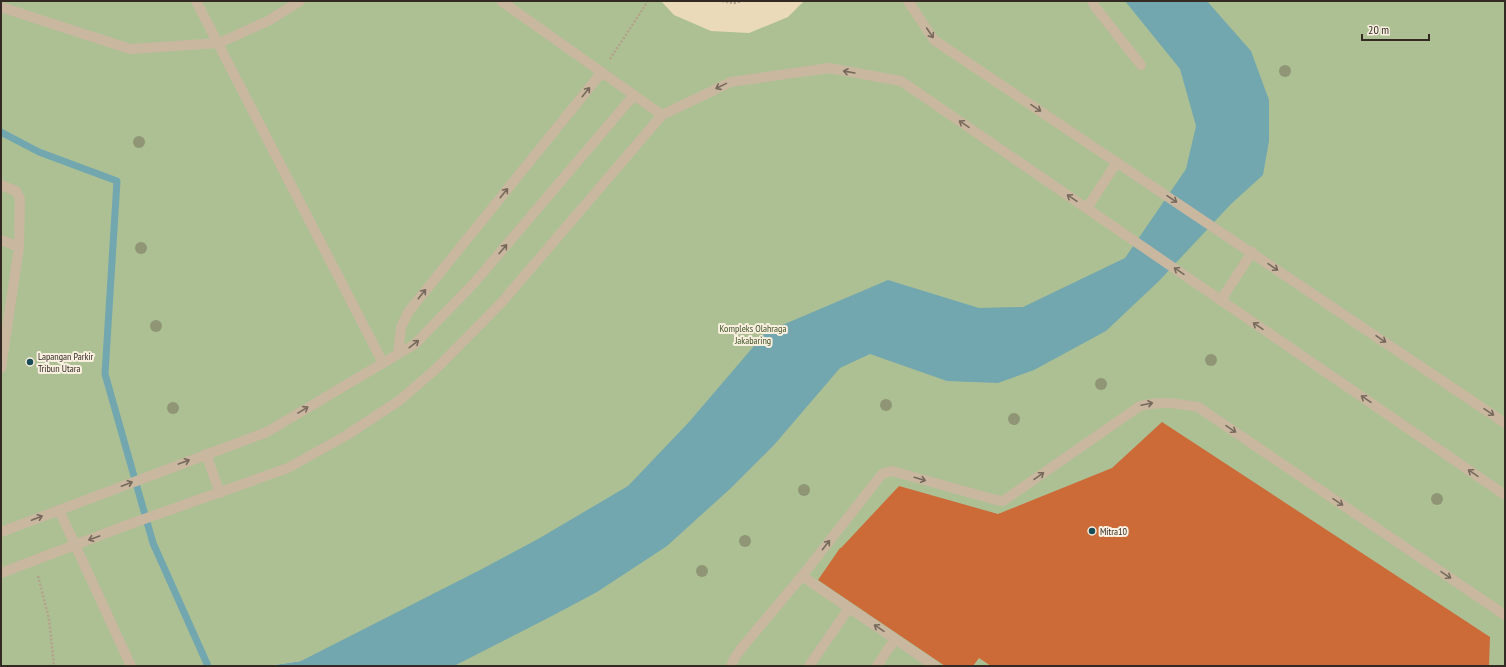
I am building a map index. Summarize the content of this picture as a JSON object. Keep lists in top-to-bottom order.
{
  "parks": ["Kompleks Olahraga Jakabaring"],
  "places": ["Lapangan Parkir Tribun Utara", "Mitra10"],
  "scale_bar": "20 m"
}
